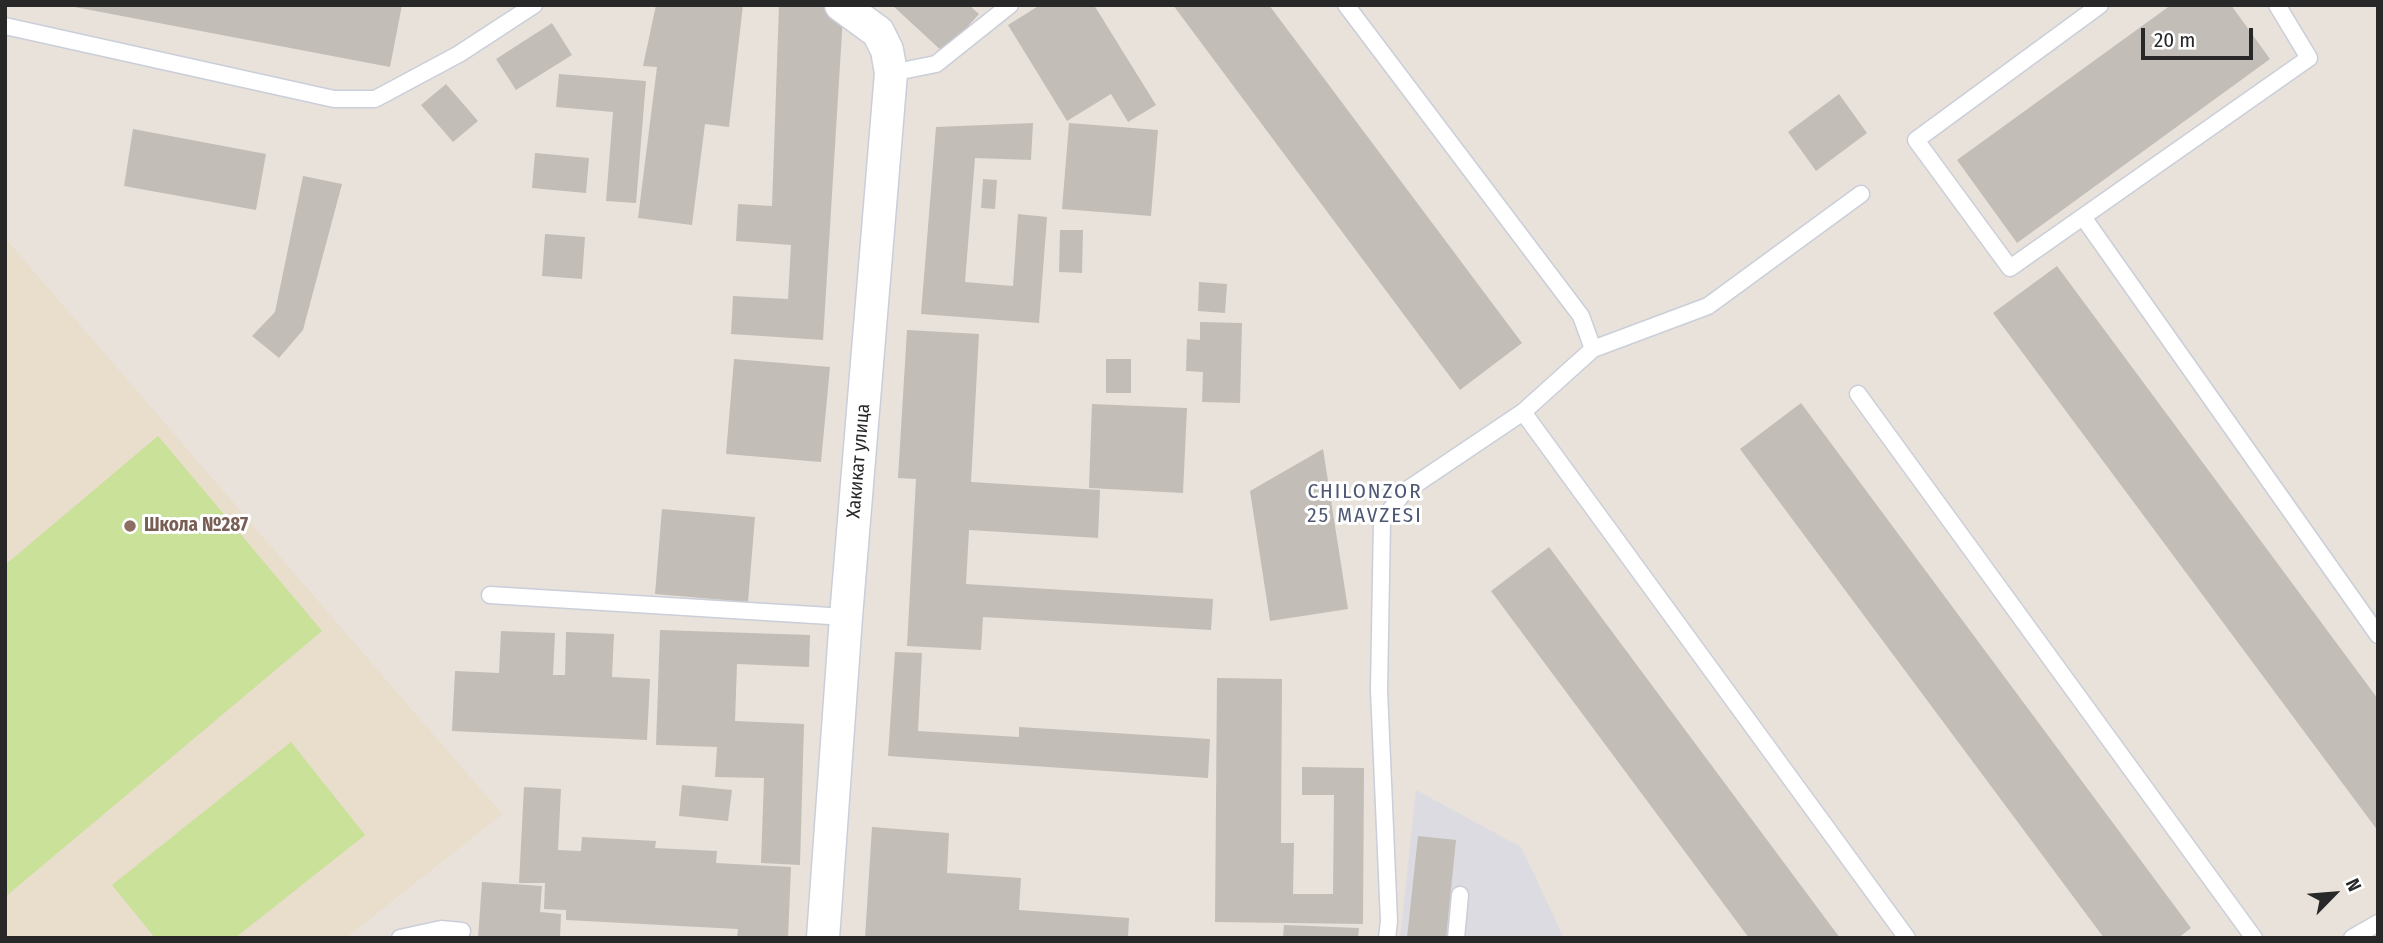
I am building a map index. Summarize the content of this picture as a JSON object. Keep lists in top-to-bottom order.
{
  "streets": {
    "street": ["Хакикат улица"]
  },
  "districts": ["CHILONZOR 25 MAVZESI"],
  "places": ["Школа №287"],
  "scale_bar": "20 m",
  "north": "top right"
}
